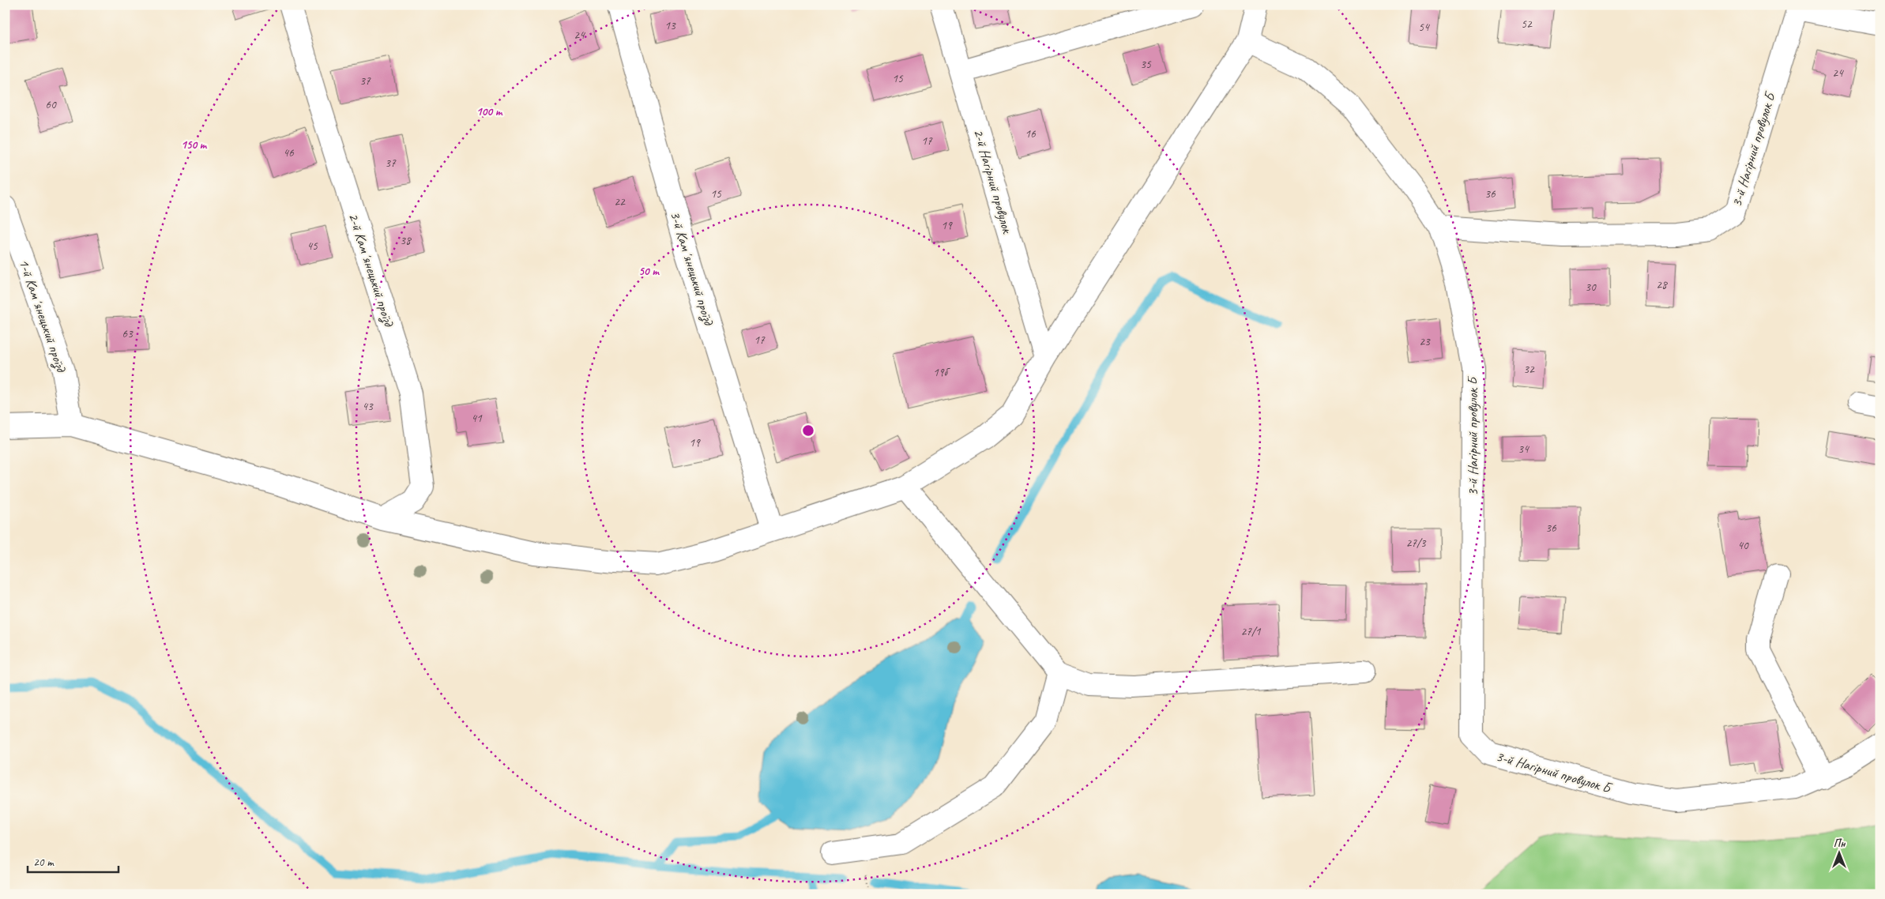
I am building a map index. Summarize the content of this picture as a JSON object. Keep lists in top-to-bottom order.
{
  "streets": {
    "street": [
      "3-й Нагірний провулок Б",
      "2-й Нагірний провулок",
      "3-й Камʼянецький проїзд",
      "2-й Камʼянецький проїзд",
      "1-й Камʼянецький проїзд"
    ]
  },
  "house_numbers": [
    "52",
    "13",
    "54",
    "24",
    "35",
    "24",
    "15",
    "37",
    "60",
    "16",
    "17",
    "46",
    "37",
    "15",
    "36",
    "22",
    "19",
    "38",
    "45",
    "28",
    "30",
    "63",
    "17",
    "23",
    "32",
    "19б",
    "43",
    "41",
    "19",
    "34",
    "36",
    "27/3",
    "40",
    "27/1"
  ],
  "scale_bar": "20 m",
  "north": "top",
  "rings": ["100 m", "150 m", "50 m"]
}
